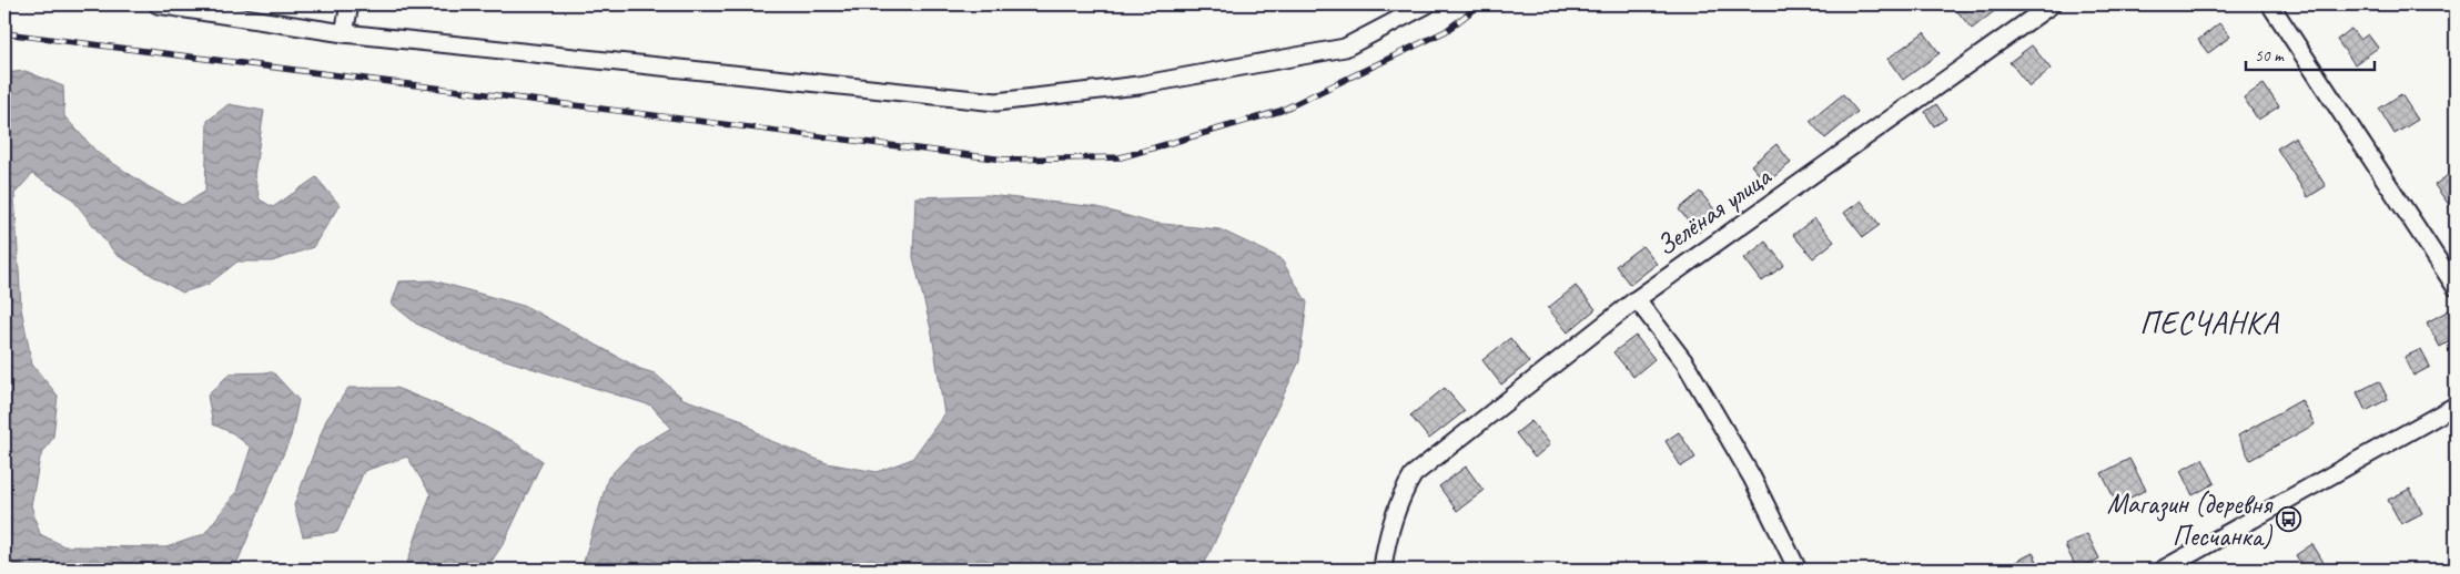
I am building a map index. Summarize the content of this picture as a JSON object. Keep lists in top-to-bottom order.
{
  "streets": {
    "street": ["Зелёная улица"]
  },
  "districts": ["ПЕСЧАНКА"],
  "places": {
    "bus stop": ["Магазин (деревня Песчанка)"]
  },
  "scale_bar": "50 m"
}
